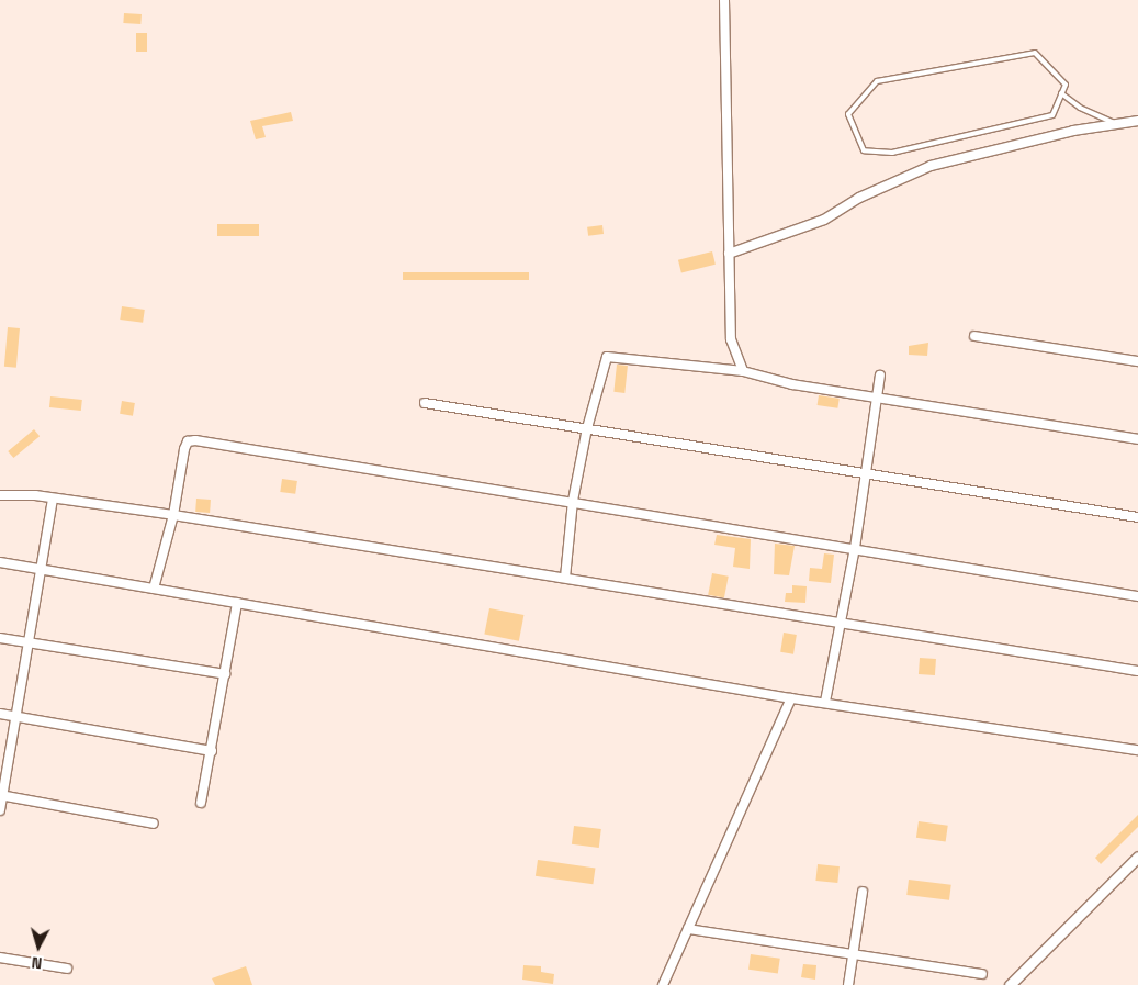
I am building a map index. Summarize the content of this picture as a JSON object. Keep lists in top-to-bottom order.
{
  "north": "bottom"
}
